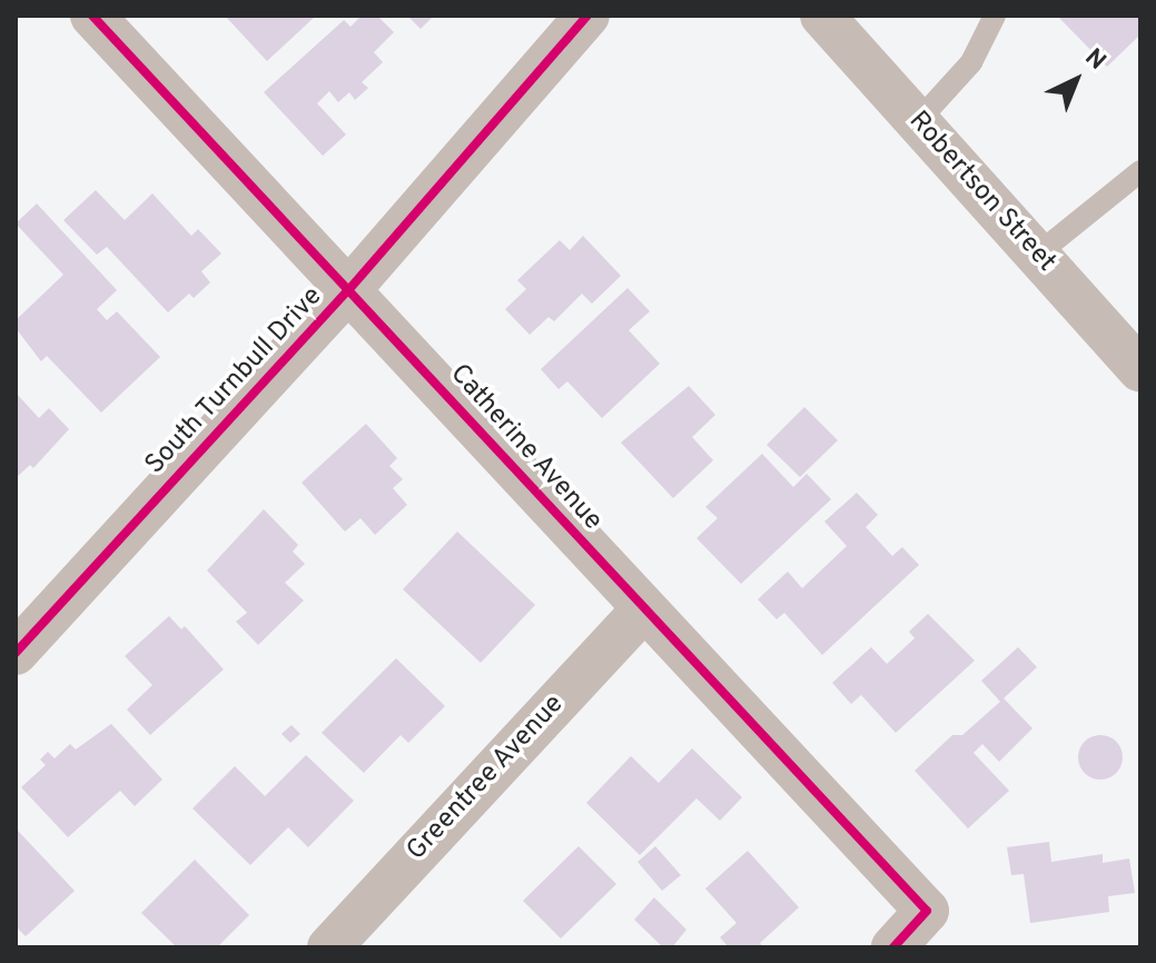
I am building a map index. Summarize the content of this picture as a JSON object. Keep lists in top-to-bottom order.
{
  "streets": {
    "street": [
      "Robertson Street",
      "South Turnbull Drive",
      "Catherine Avenue",
      "Greentree Avenue"
    ]
  },
  "crossings": [
    ["South Turnbull Drive", "Catherine Avenue"],
    ["Catherine Avenue", "Greentree Avenue"]
  ],
  "north": "top right"
}
